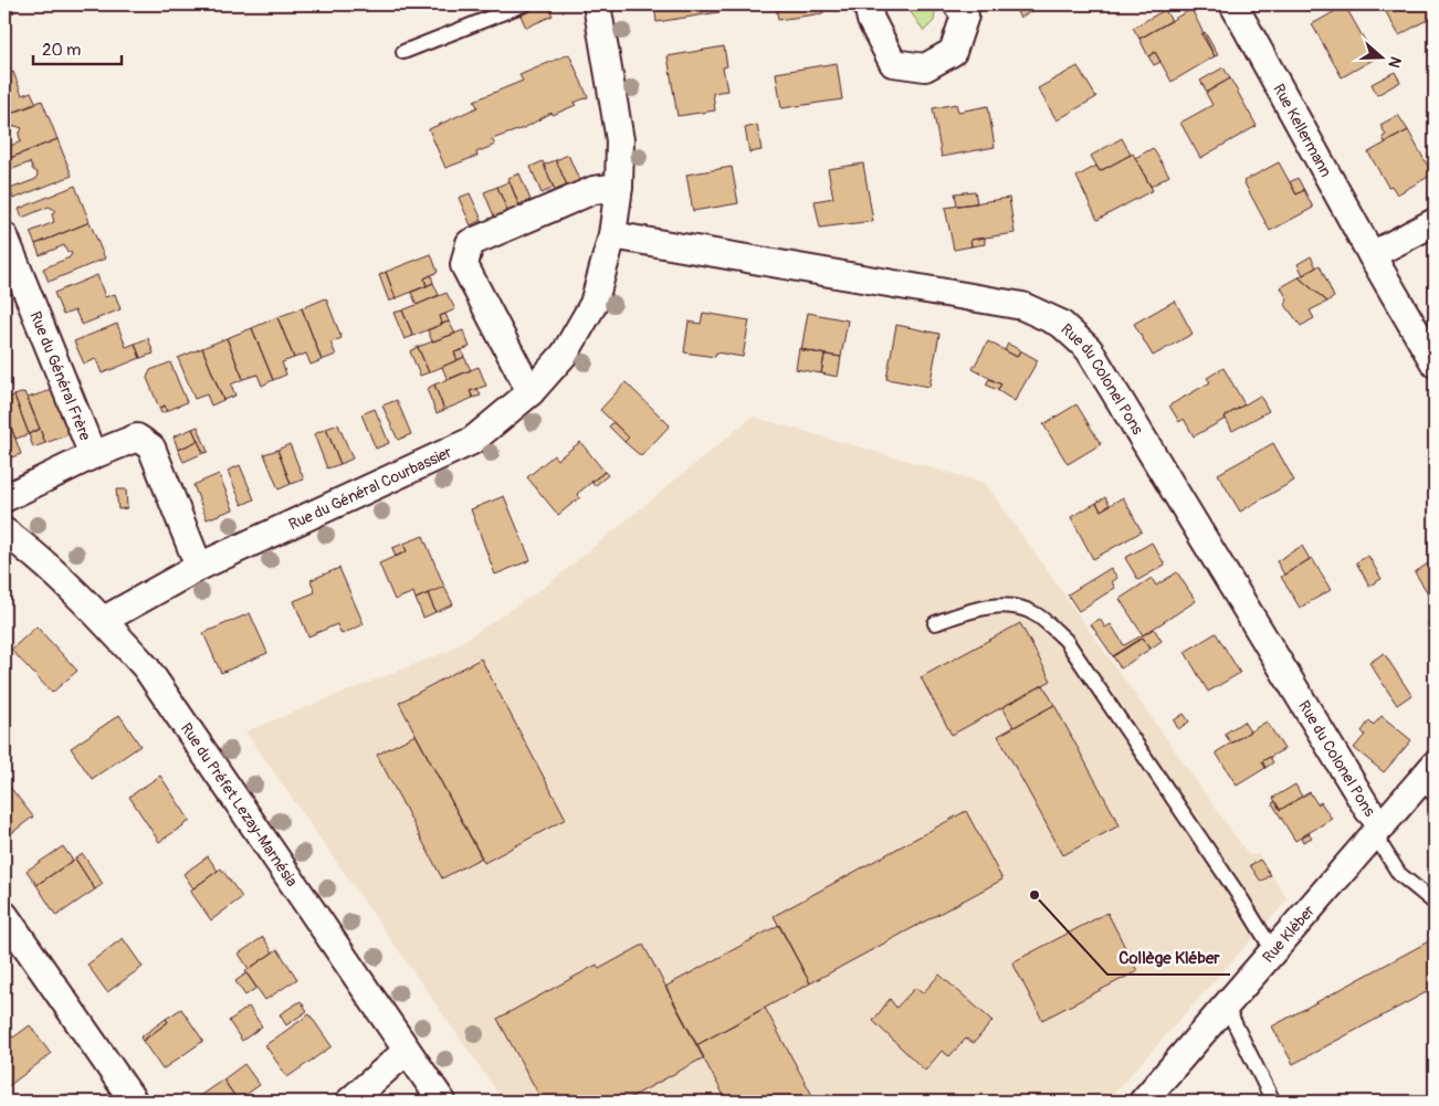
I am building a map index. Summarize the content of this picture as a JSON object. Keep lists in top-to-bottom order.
{
  "streets": {
    "street": [
      "Rue Kellermann",
      "Rue du Général Frère",
      "Rue du Colonel Pons",
      "Rue du Général Courbassier",
      "Rue du Préfet Lezay-Marnésia",
      "Rue Kléber"
    ]
  },
  "crossings": [
    ["Rue du Colonel Pons", "Rue du Général Courbassier"],
    ["Rue du Colonel Pons", "Rue Kléber"],
    ["Rue du Général Courbassier", "Rue du Préfet Lezay-Marnésia"]
  ],
  "places": ["Collège Kléber"],
  "scale_bar": "20 m",
  "north": "right"
}
